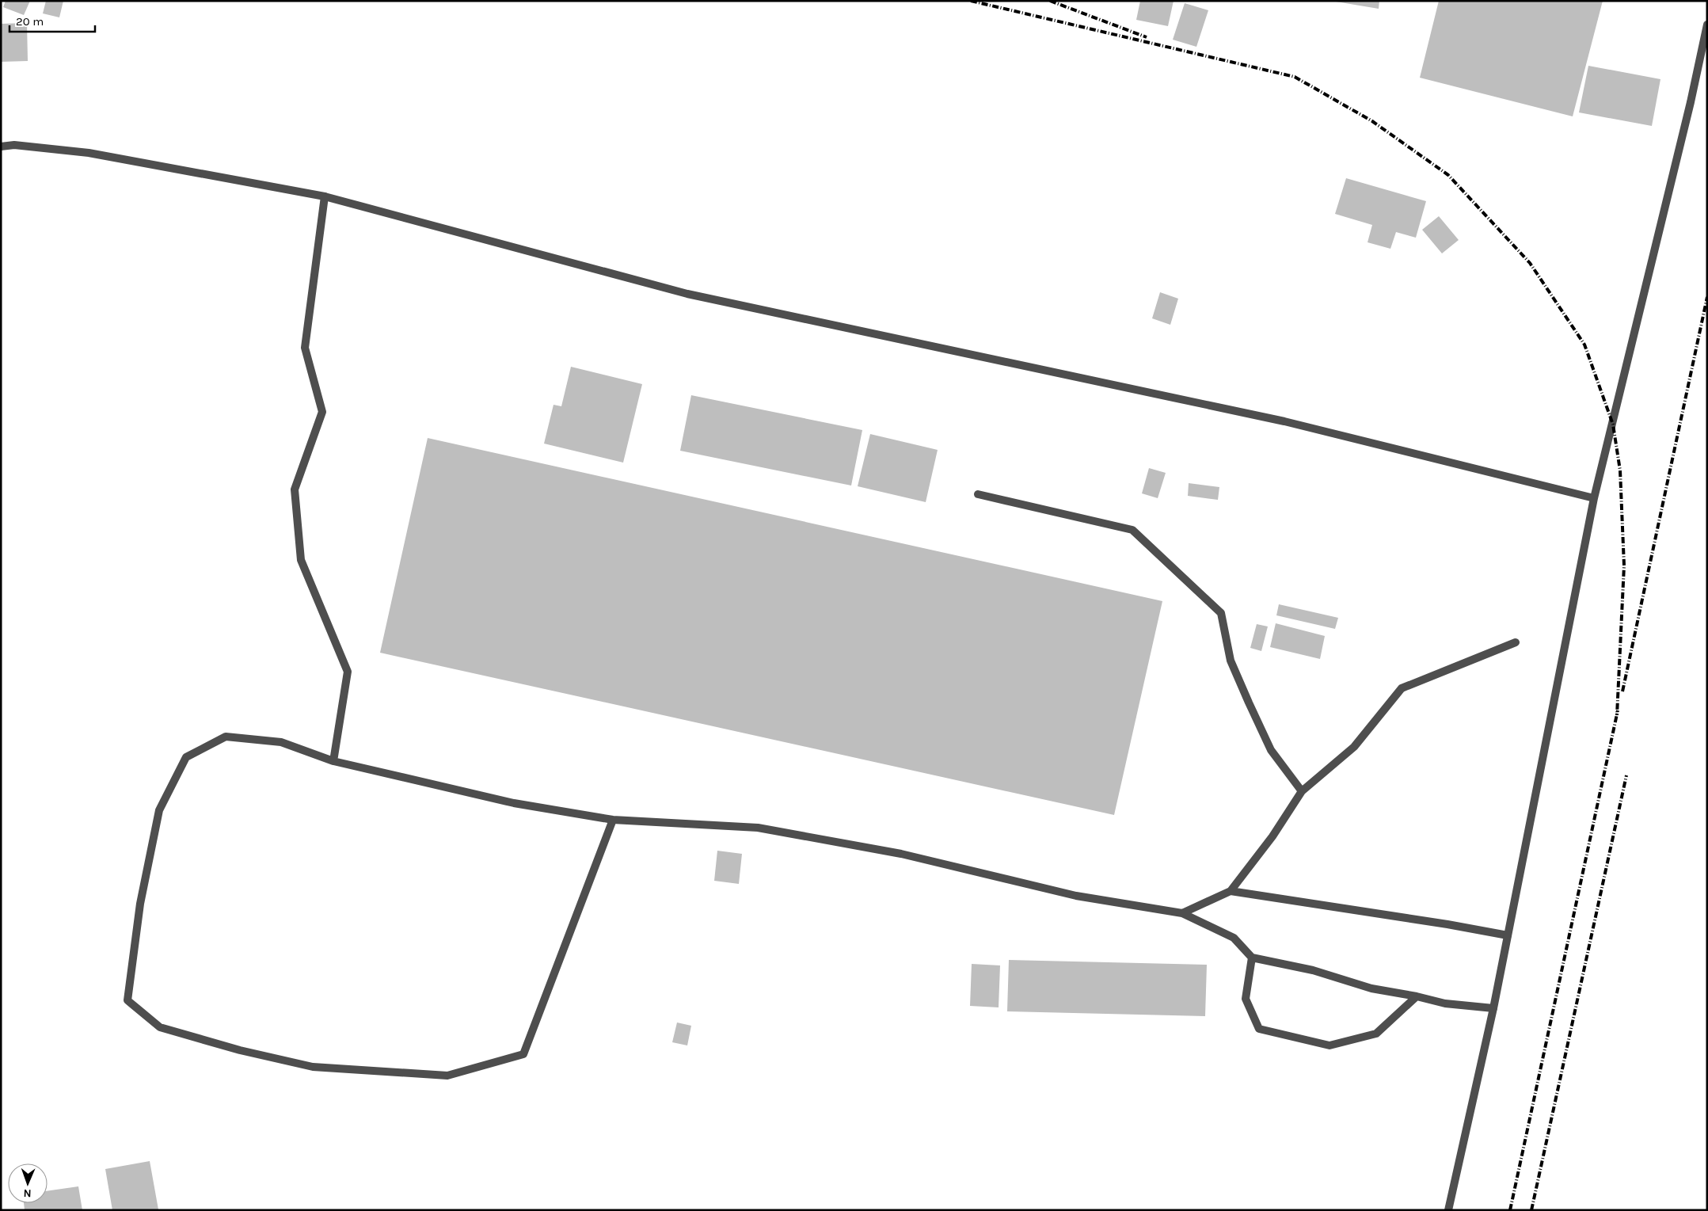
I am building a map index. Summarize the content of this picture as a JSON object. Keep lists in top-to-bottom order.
{
  "scale_bar": "20 m",
  "north": "bottom"
}
